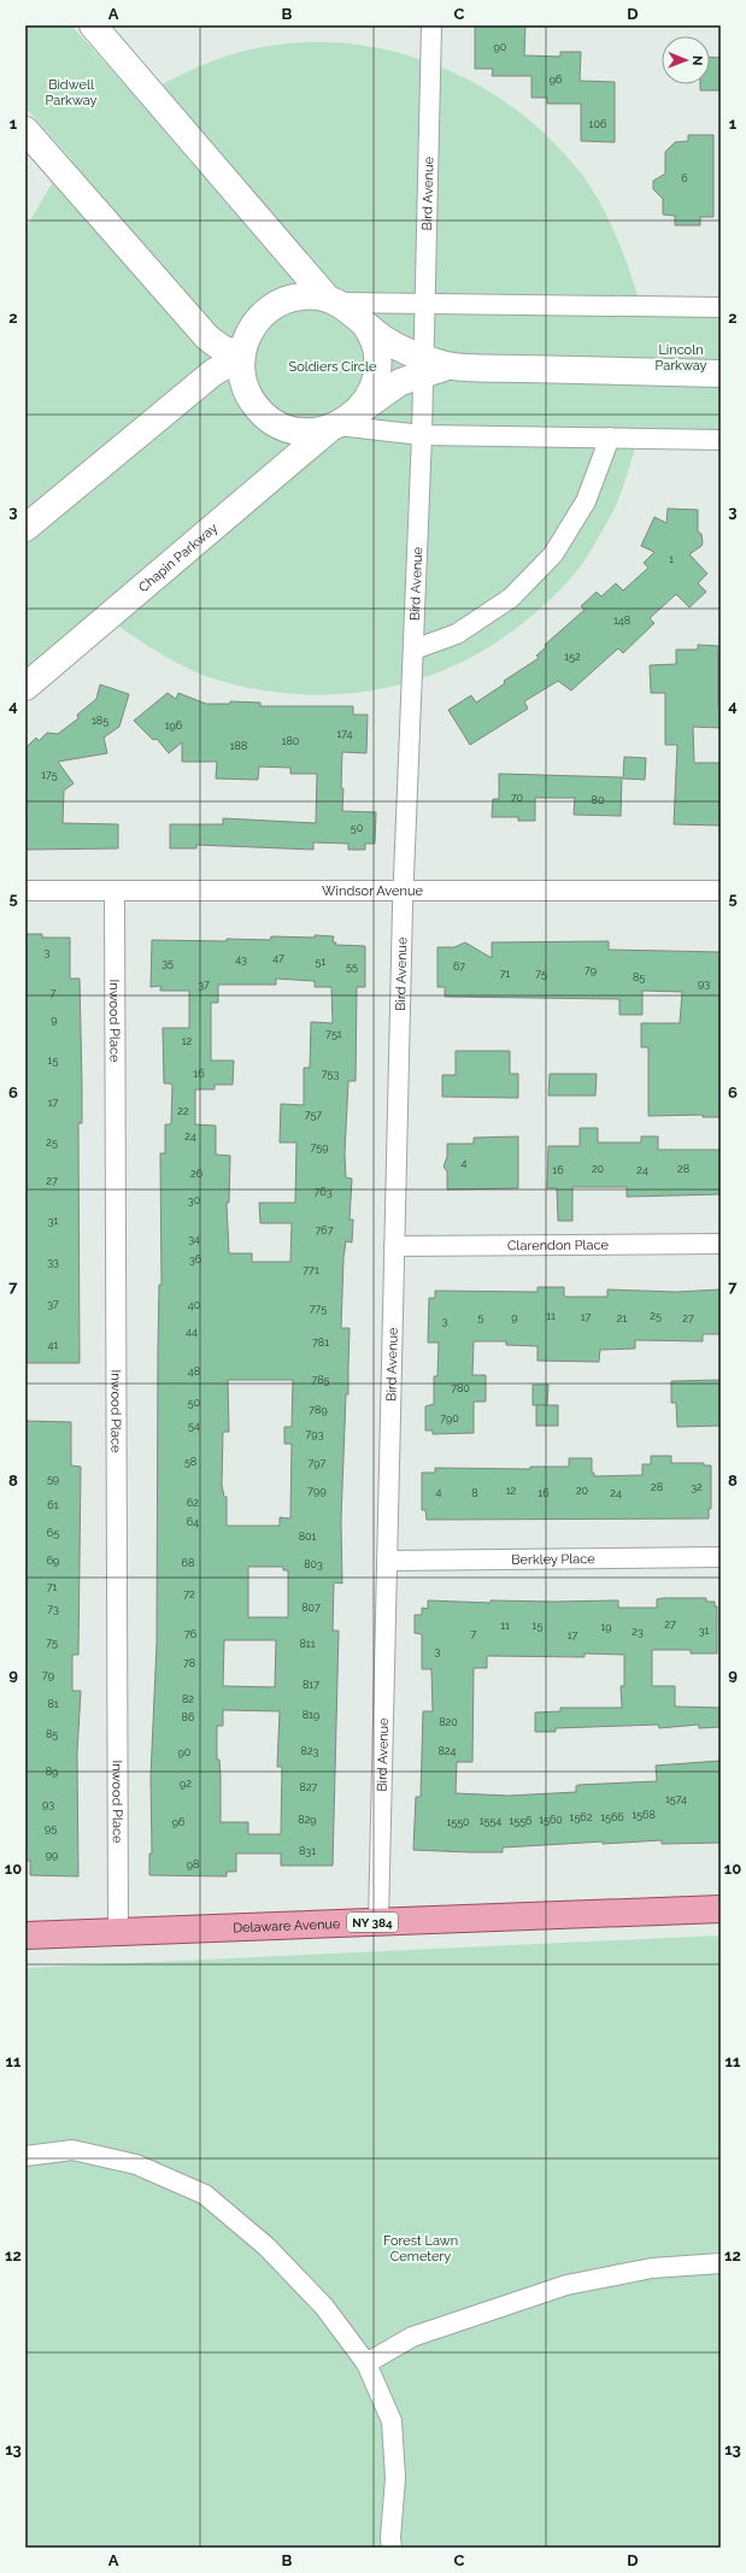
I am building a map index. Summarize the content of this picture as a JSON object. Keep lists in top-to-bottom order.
{
  "streets": {
    "main road": ["NY 384", "Delaware Avenue"],
    "street": [
      "Bird Avenue",
      "Chapin Parkway",
      "Windsor Avenue",
      "Inwood Place",
      "Clarendon Place",
      "Berkley Place"
    ]
  },
  "crossings": [
    ["Bird Avenue", "Windsor Avenue"],
    ["Bird Avenue", "Clarendon Place"],
    ["Bird Avenue", "Berkley Place"],
    ["Bird Avenue", "Delaware Avenue"],
    ["Windsor Avenue", "Inwood Place"],
    ["Inwood Place", "Delaware Avenue"]
  ],
  "parks": [
    "Bidwell Parkway",
    "Lincoln Parkway",
    "Soldiers Circle",
    "Forest Lawn Cemetery"
  ],
  "house_numbers": [
    "90",
    "96",
    "106",
    "6",
    "1",
    "148",
    "152",
    "185",
    "196",
    "174",
    "180",
    "188",
    "175",
    "70",
    "80",
    "50",
    "3",
    "47",
    "43",
    "51",
    "35",
    "55",
    "67",
    "79",
    "71",
    "75",
    "85",
    "93",
    "37",
    "7",
    "9",
    "751",
    "12",
    "15",
    "16",
    "753",
    "17",
    "22",
    "757",
    "24",
    "25",
    "759",
    "4",
    "20",
    "28",
    "16",
    "24",
    "26",
    "27",
    "763",
    "30",
    "31",
    "767",
    "34",
    "36",
    "33",
    "771",
    "37",
    "40",
    "775",
    "11",
    "25",
    "5",
    "9",
    "17",
    "21",
    "27",
    "3",
    "44",
    "781",
    "41",
    "48",
    "785",
    "780",
    "50",
    "789",
    "790",
    "54",
    "793",
    "58",
    "797",
    "59",
    "28",
    "32",
    "799",
    "12",
    "20",
    "4",
    "8",
    "16",
    "24",
    "62",
    "61",
    "64",
    "65",
    "801",
    "69",
    "68",
    "803",
    "71",
    "72",
    "807",
    "73",
    "27",
    "11",
    "15",
    "19",
    "31",
    "23",
    "76",
    "7",
    "17",
    "75",
    "811",
    "3",
    "78",
    "79",
    "817",
    "82",
    "81",
    "819",
    "86",
    "820",
    "85",
    "823",
    "824",
    "90",
    "89",
    "92",
    "827",
    "1574",
    "93",
    "1568",
    "1562",
    "1566",
    "829",
    "1560",
    "1554",
    "1556",
    "96",
    "1550",
    "95",
    "831",
    "99",
    "98"
  ],
  "north": "right",
  "grid": {
    "columns": [
      "A",
      "B",
      "C",
      "D"
    ],
    "rows": [
      "1",
      "2",
      "3",
      "4",
      "5",
      "6",
      "7",
      "8",
      "9",
      "10",
      "11",
      "12",
      "13"
    ]
  }
}
